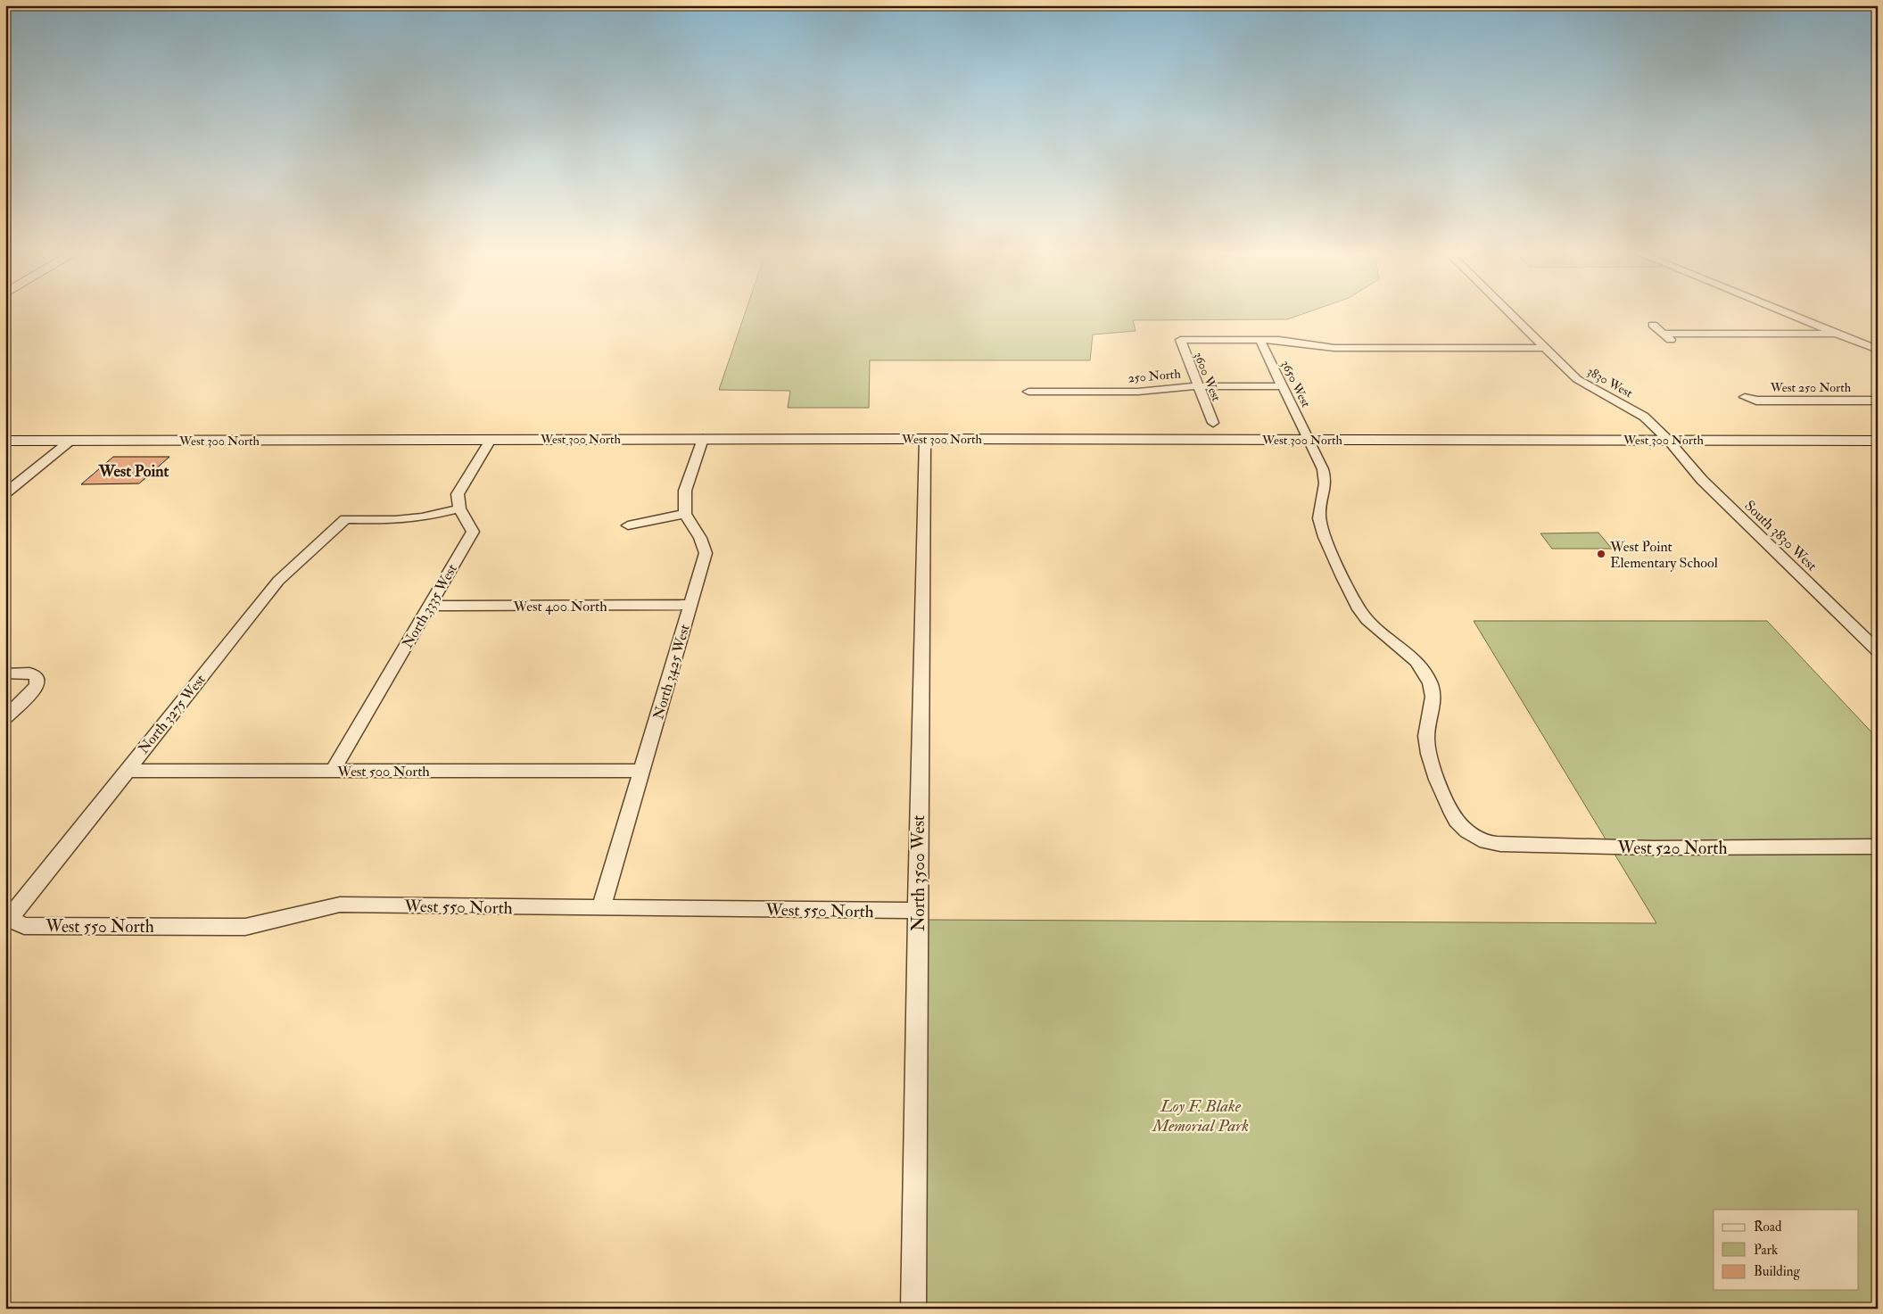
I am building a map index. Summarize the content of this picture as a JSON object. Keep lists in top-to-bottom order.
{
  "streets": {
    "main road": ["West 300 North"],
    "street": [
      "250 North",
      "3600 West",
      "3830 West",
      "3650 West",
      "West 250 North",
      "South 3830 West",
      "North 3335 West",
      "West 400 North",
      "North 3425 West",
      "North 3275 West",
      "West 500 North",
      "West 520 North",
      "North 3500 West",
      "West 550 North"
    ]
  },
  "crossings": [
    ["250 North", "3600 West"],
    ["250 North", "3650 West"],
    ["3830 West", "West 300 North"],
    ["3830 West", "South 3830 West"],
    ["3650 West", "West 300 North"],
    ["3650 West", "West 520 North"],
    ["West 300 North", "South 3830 West"],
    ["West 300 North", "West 520 North"],
    ["West 300 North", "North 3500 West"],
    ["North 3335 West", "West 400 North"],
    ["North 3335 West", "North 3275 West"],
    ["North 3335 West", "West 500 North"],
    ["West 400 North", "North 3425 West"],
    ["North 3425 West", "West 500 North"],
    ["North 3425 West", "West 550 North"],
    ["North 3275 West", "West 500 North"],
    ["North 3275 West", "West 550 North"],
    ["North 3500 West", "West 550 North"]
  ],
  "districts": ["West Point"],
  "parks": ["Loy F. Blake Memorial Park"],
  "places": ["West Point Elementary School"],
  "legend": ["Road", "Park", "Building"]
}
